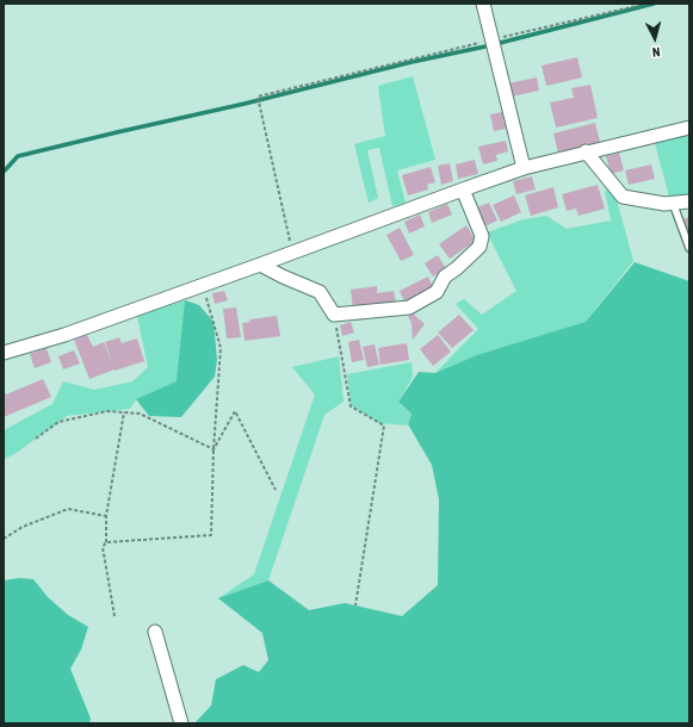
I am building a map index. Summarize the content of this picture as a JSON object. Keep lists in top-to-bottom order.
{
  "north": "bottom"
}
